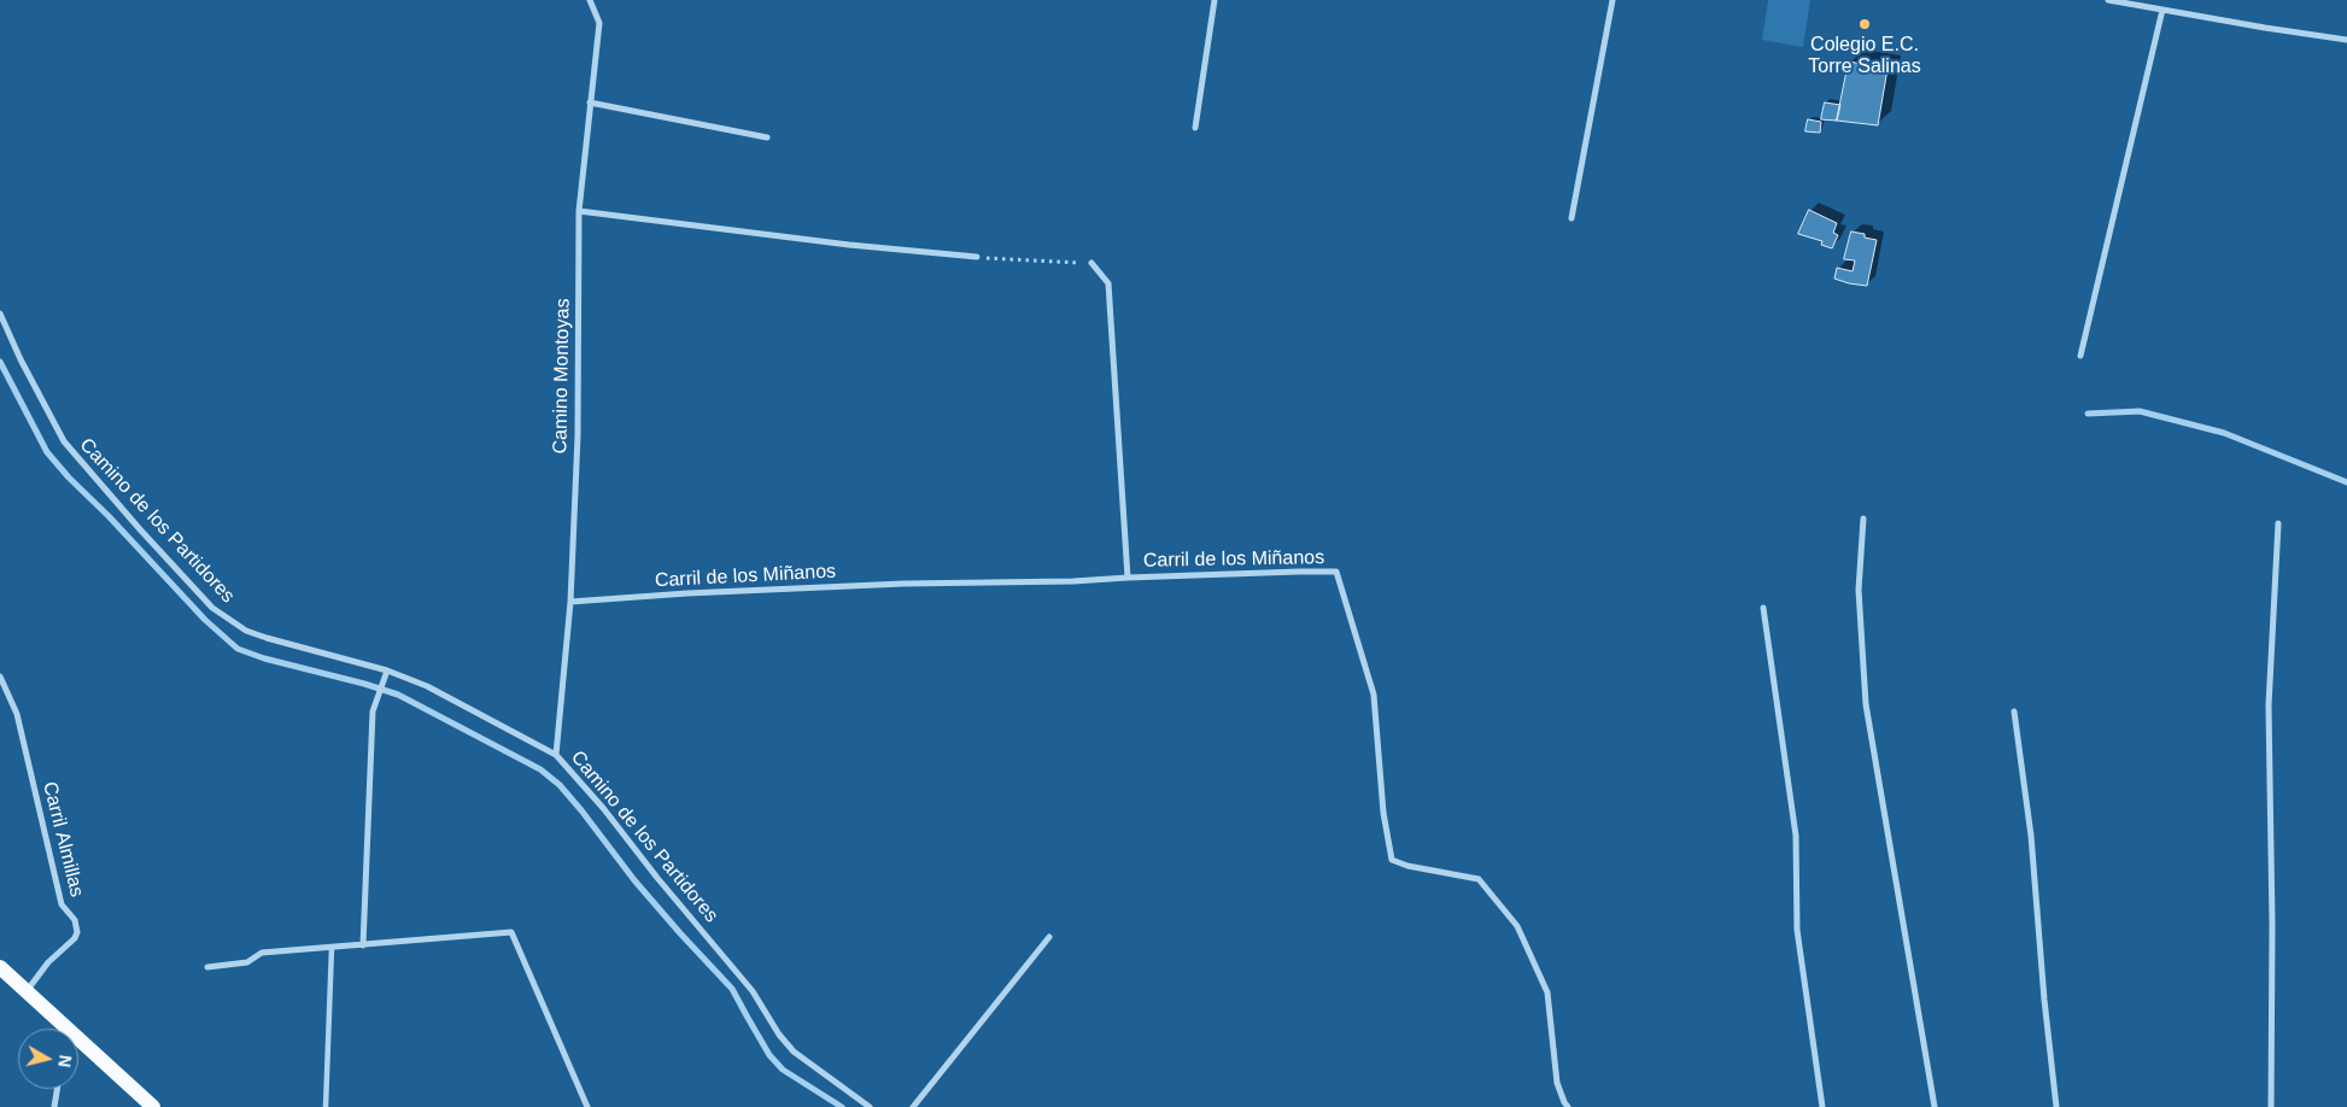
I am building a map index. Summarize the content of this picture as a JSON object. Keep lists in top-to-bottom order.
{
  "streets": {
    "street": [
      "Camino Montoyas",
      "Camino de los Partidores",
      "Carril de los Miñanos",
      "Carril Almillas"
    ]
  },
  "crossings": [
    ["Camino Montoyas", "Camino de los Partidores"],
    ["Camino Montoyas", "Carril de los Miñanos"]
  ],
  "places": ["Colegio E.C. Torre Salinas"],
  "north": "right"
}
